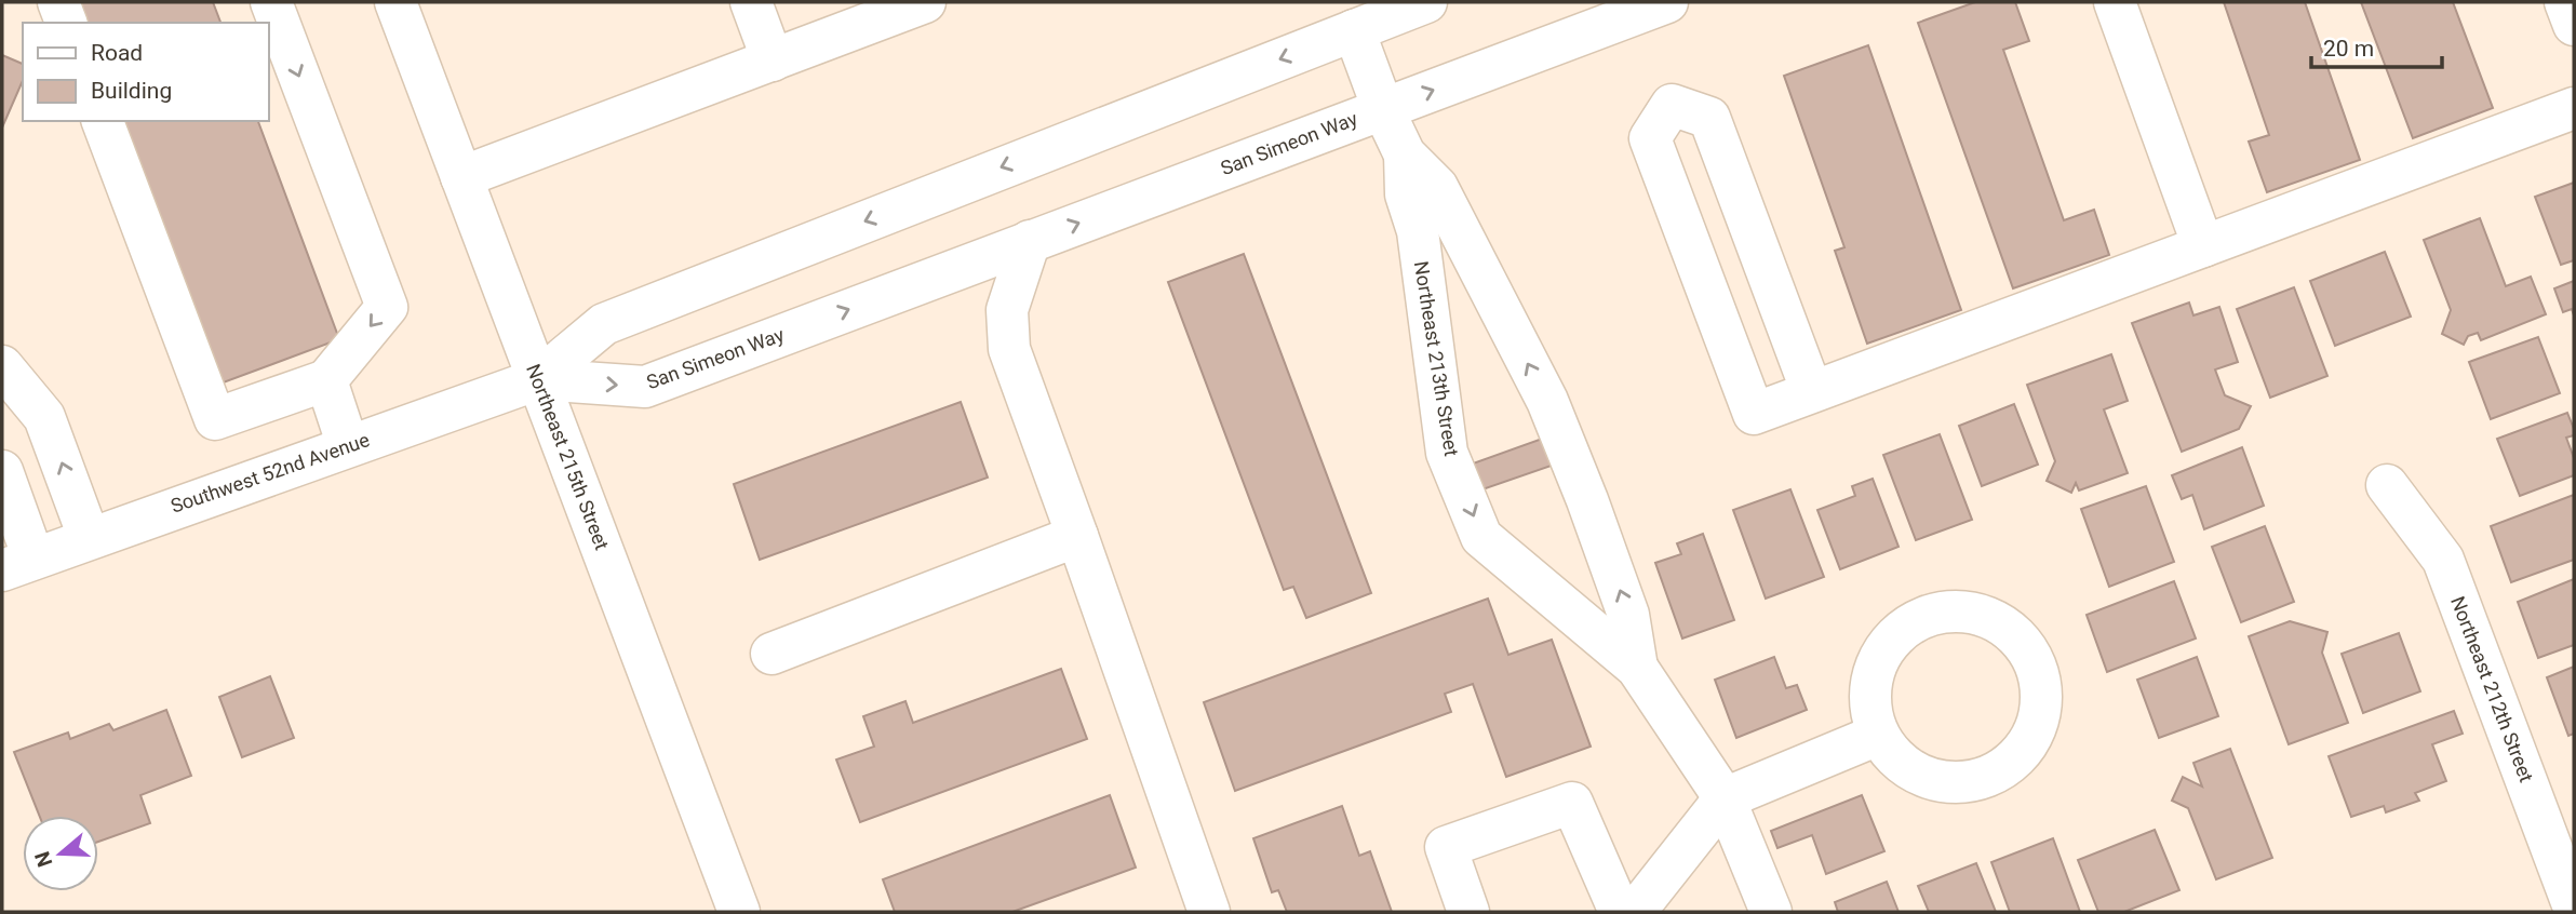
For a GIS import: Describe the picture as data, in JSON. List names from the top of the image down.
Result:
{
  "streets": {
    "street": [
      "San Simeon Way",
      "Northeast 213th Street",
      "Northeast 215th Street",
      "Southwest 52nd Avenue",
      "Northeast 212th Street"
    ]
  },
  "crossings": [
    ["San Simeon Way", "Northeast 213th Street"],
    ["San Simeon Way", "Northeast 215th Street"],
    ["San Simeon Way", "Southwest 52nd Avenue"],
    ["Northeast 215th Street", "Southwest 52nd Avenue"]
  ],
  "legend": ["Road", "Building"],
  "scale_bar": "20 m",
  "north": "left"
}
